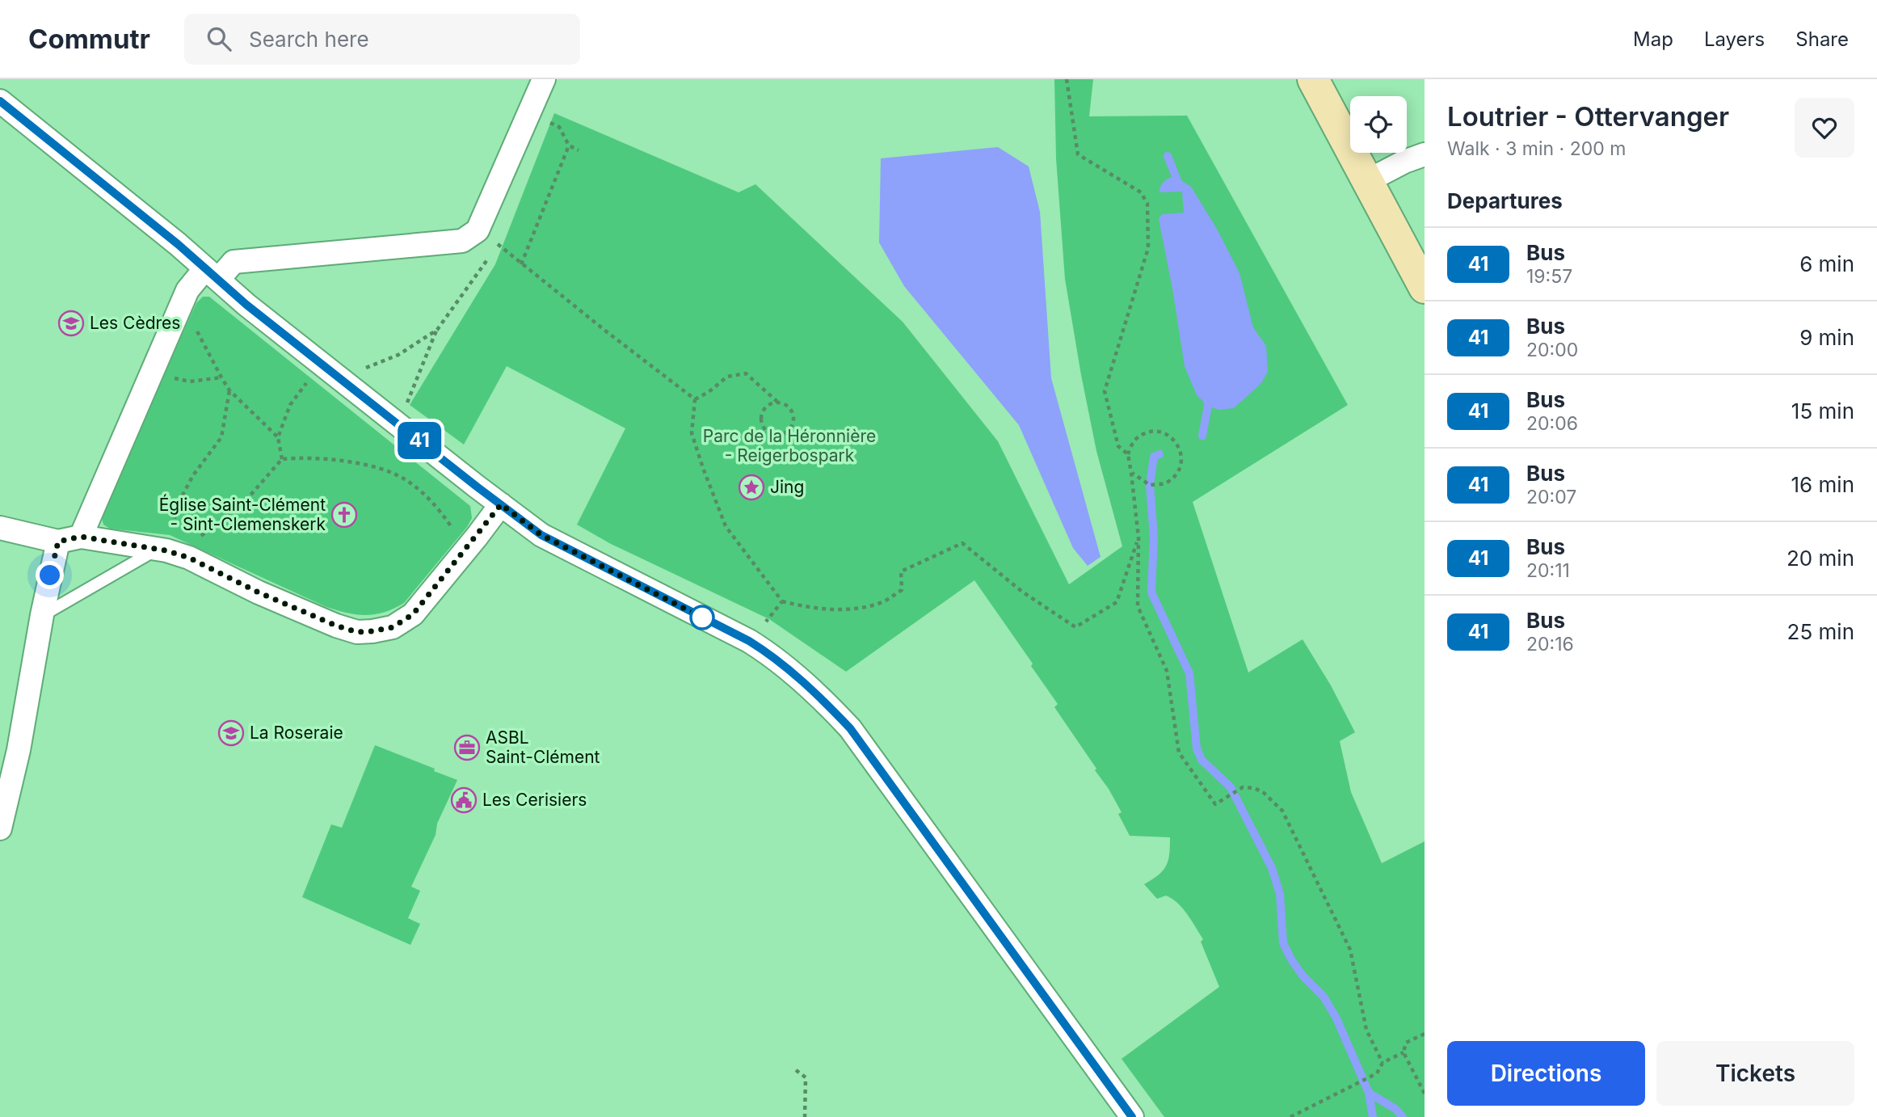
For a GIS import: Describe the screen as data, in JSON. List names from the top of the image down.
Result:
{
  "parks": ["Parc de la Héronnière - Reigerbospark"],
  "places": {
    "school or university": ["Les Cèdres", "La Roseraie"],
    "place": ["Jing"],
    "church": ["Église Saint-Clément - Sint-Clemenskerk"],
    "office": ["ASBL Saint-Clément"],
    "public building": ["Les Cerisiers"]
  },
  "lines": ["bus line 41"],
  "page": {
    "header": "Commutr",
    "search": "Search here",
    "nav": ["Map", "Layers", "Share"],
    "on_map": "41",
    "heading": [
      ["Loutrier - Ottervanger", "Walk · 3 min · 200 m"],
      "Departures"
    ],
    "list": [
      {
        "mark": "41",
        "name": "Bus",
        "note": "19:57",
        "value": "6 min"
      },
      {
        "mark": "41",
        "name": "Bus",
        "note": "20:00",
        "value": "9 min"
      },
      {
        "mark": "41",
        "name": "Bus",
        "note": "20:06",
        "value": "15 min"
      },
      {
        "mark": "41",
        "name": "Bus",
        "note": "20:07",
        "value": "16 min"
      },
      {
        "mark": "41",
        "name": "Bus",
        "note": "20:11",
        "value": "20 min"
      },
      {
        "mark": "41",
        "name": "Bus",
        "note": "20:16",
        "value": "25 min"
      }
    ],
    "buttons": ["Directions", "Tickets"]
  }
}
